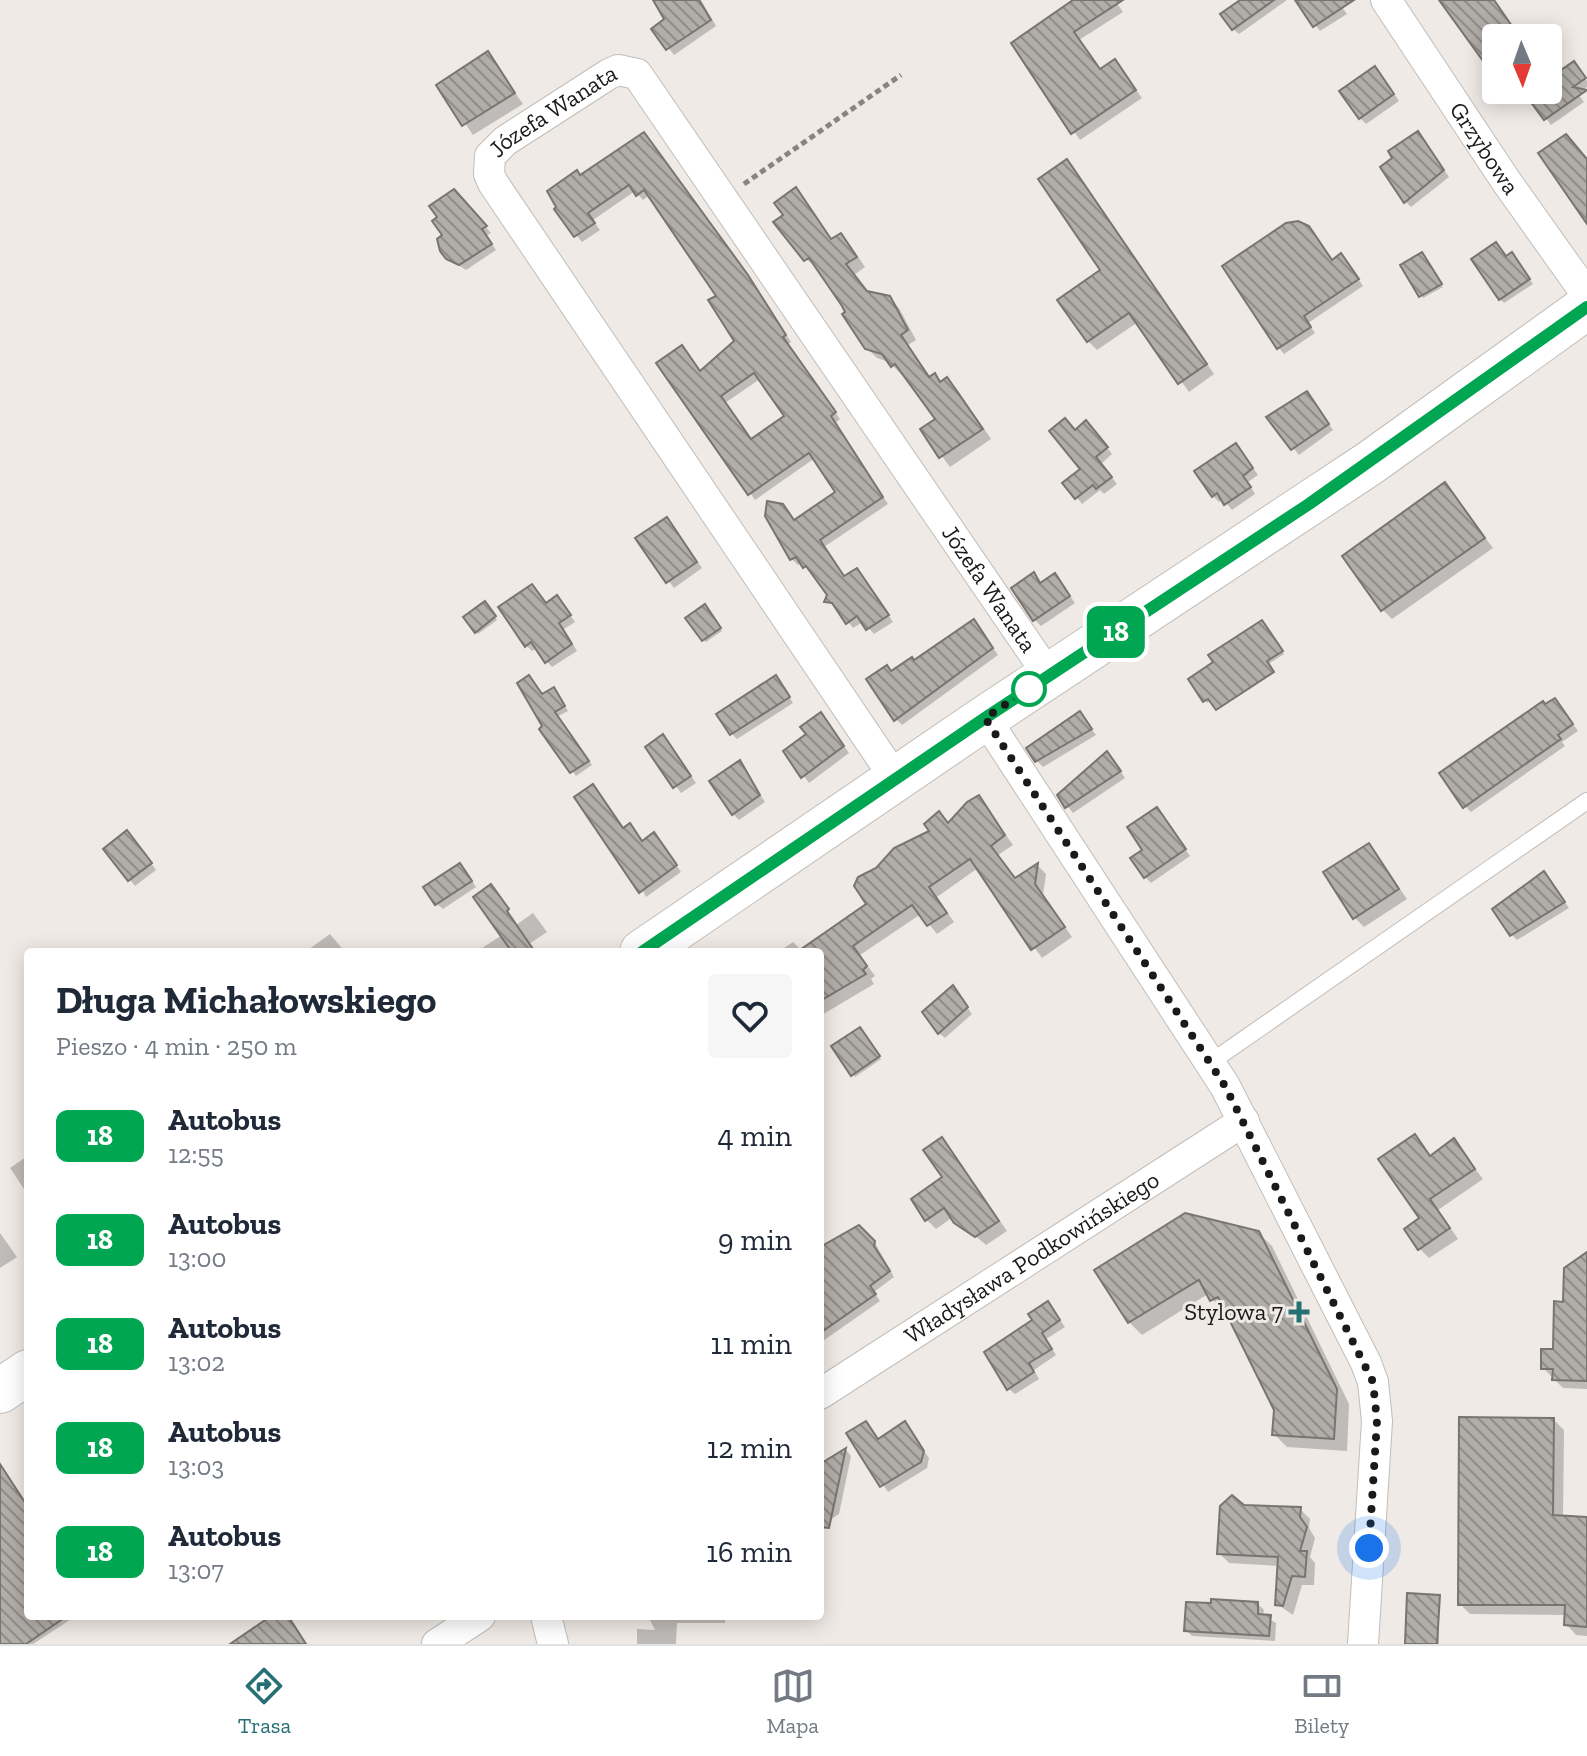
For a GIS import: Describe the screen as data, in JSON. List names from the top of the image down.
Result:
{
  "streets": {
    "street": ["Józefa Wanata", "Grzybowa", "Władysława Podkowińskiego"]
  },
  "places": {
    "health": ["Stylowa 7"]
  },
  "lines": ["bus line 18"],
  "north": "bottom",
  "page": {
    "on_map": "18",
    "heading": ["Długa Michałowskiego", "Pieszo · 4 min · 250 m"],
    "list": [
      {
        "mark": "18",
        "name": "Autobus",
        "note": "12:55",
        "value": "4 min"
      },
      {
        "mark": "18",
        "name": "Autobus",
        "note": "13:00",
        "value": "9 min"
      },
      {
        "mark": "18",
        "name": "Autobus",
        "note": "13:02",
        "value": "11 min"
      },
      {
        "mark": "18",
        "name": "Autobus",
        "note": "13:03",
        "value": "12 min"
      },
      {
        "mark": "18",
        "name": "Autobus",
        "note": "13:07",
        "value": "16 min"
      }
    ],
    "tabs": ["Trasa", "Mapa", "Bilety"]
  }
}
